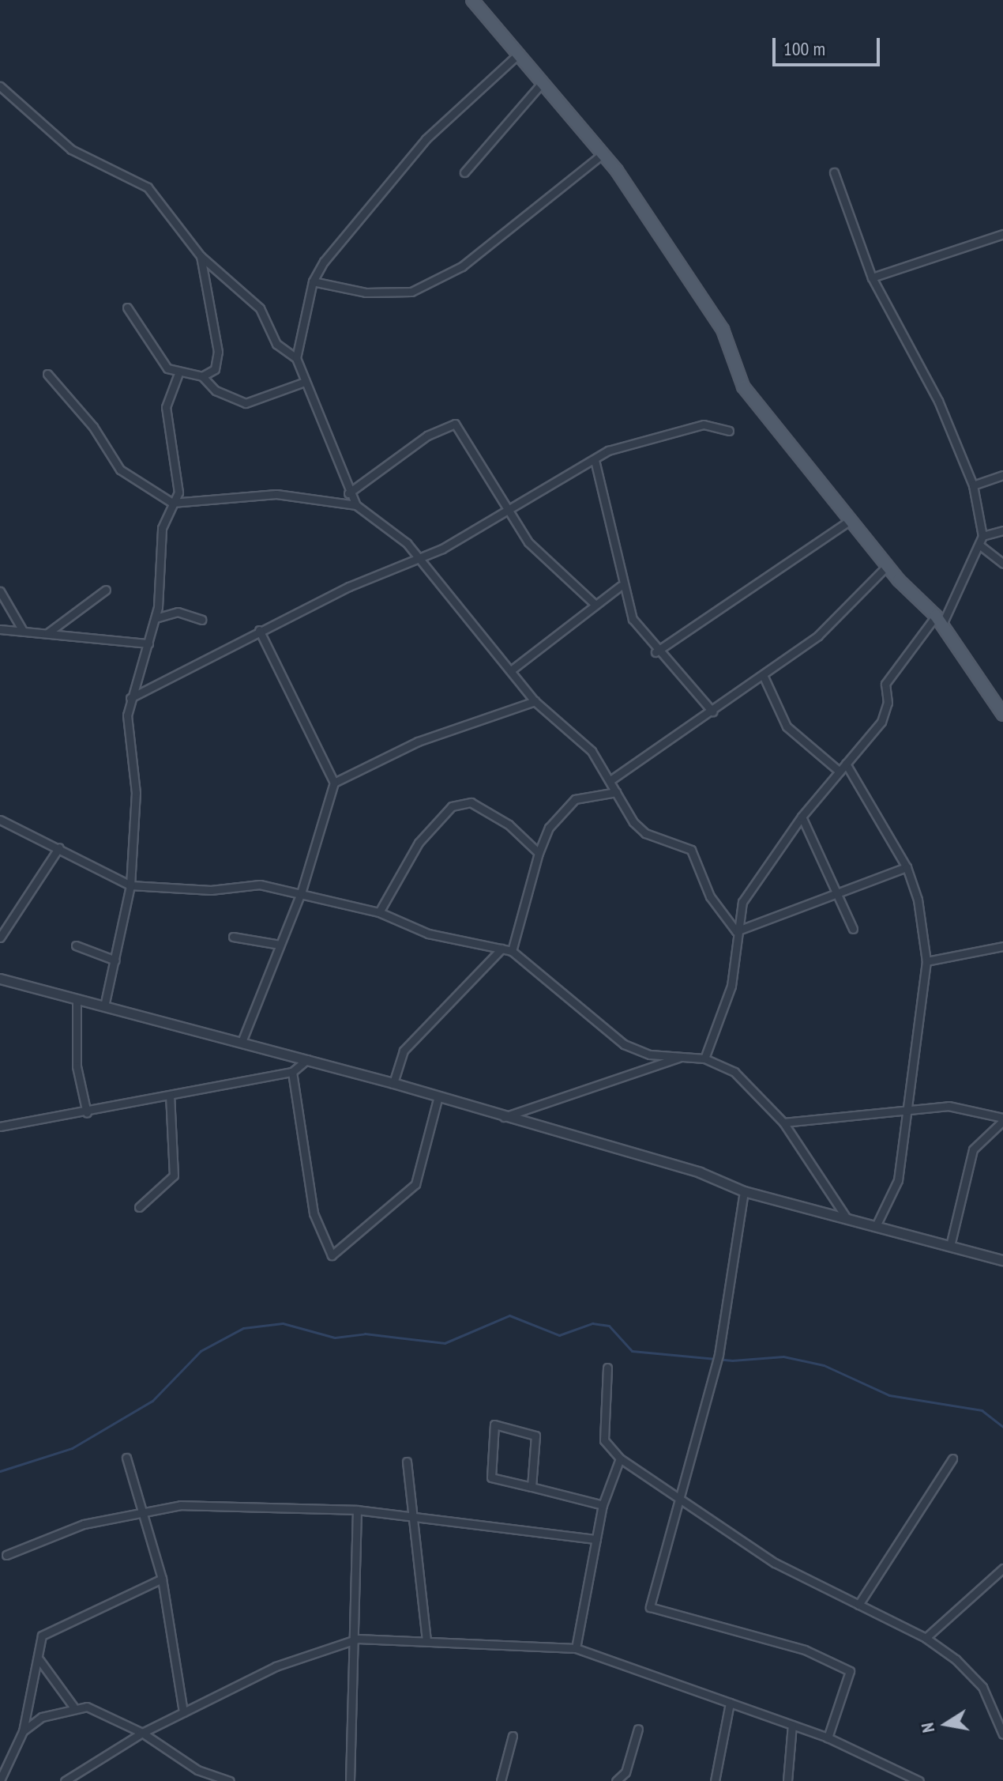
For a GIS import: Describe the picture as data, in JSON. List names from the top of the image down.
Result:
{
  "scale_bar": "100 m",
  "north": "left"
}
